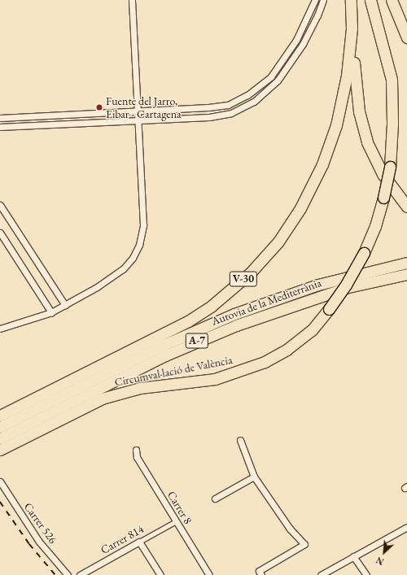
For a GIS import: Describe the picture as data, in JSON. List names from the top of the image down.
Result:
{
  "streets": {
    "highway": [
      "V-30",
      "Autovia de la Mediterrània",
      "A-7",
      "Circumval·lació de València"
    ],
    "street": ["Carrer 8", "Carrer 526", "Carrer 814"]
  },
  "crossings": [
    ["Carrer 8", "Carrer 814"]
  ],
  "places": ["Fuente del Jarro, Eibar - Cartagena"],
  "north": "bottom left"
}
